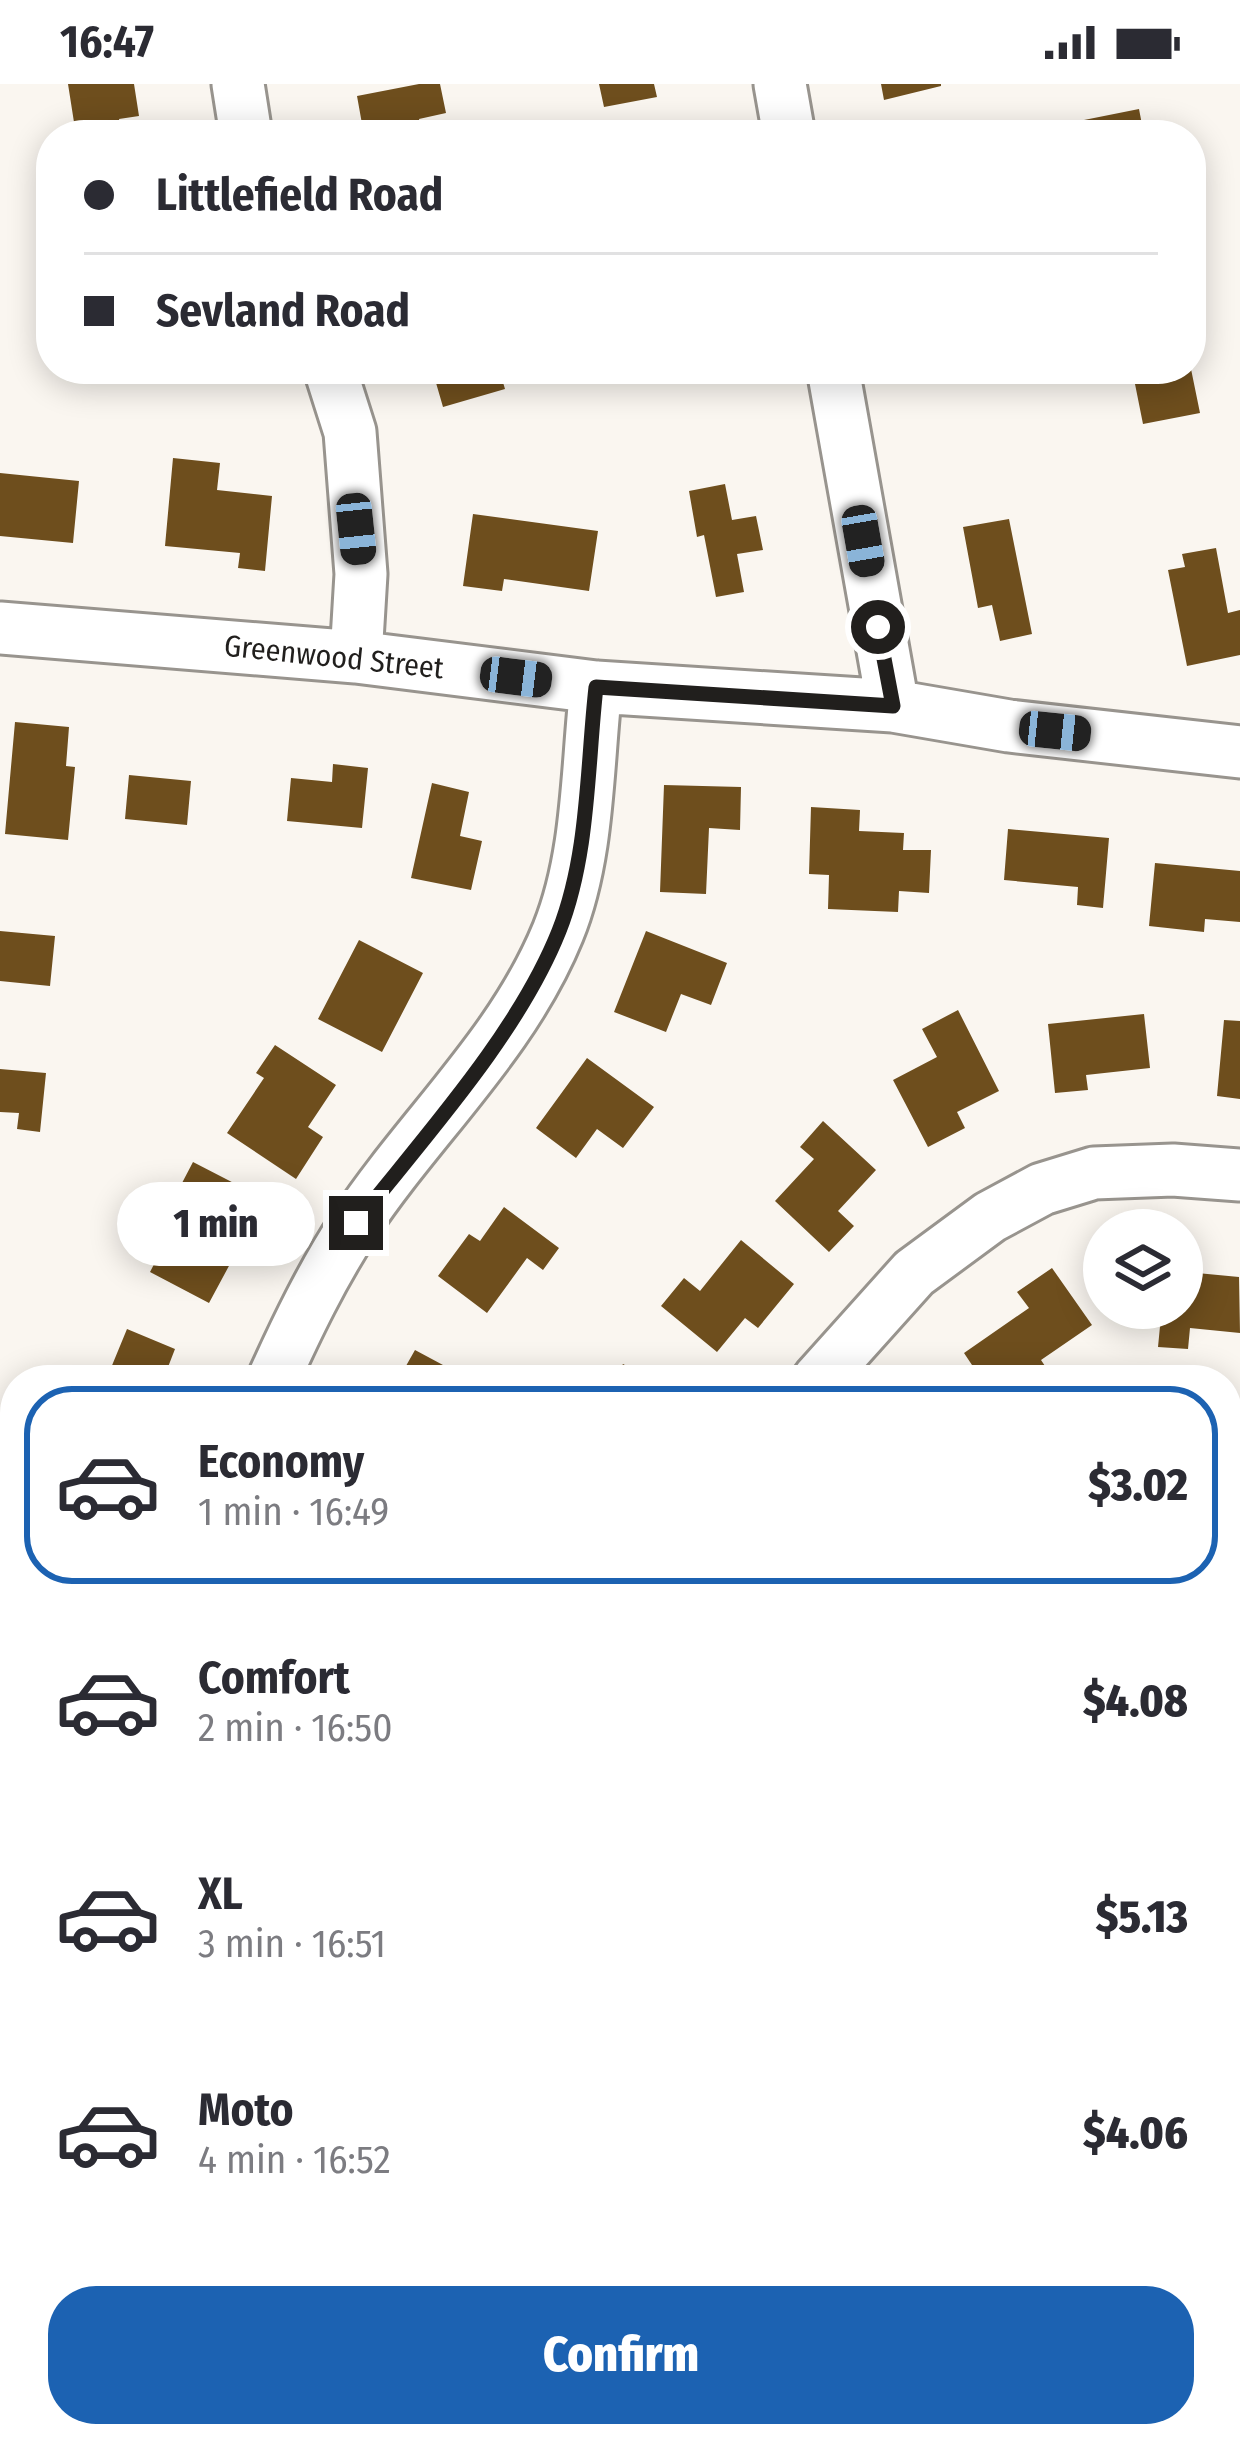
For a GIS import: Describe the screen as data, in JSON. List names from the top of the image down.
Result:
{
  "streets": {
    "street": ["Greenwood Street"]
  },
  "page": {
    "status": "16:47",
    "banner": ["Littlefield Road", "Sevland Road"],
    "bubble": "1 min",
    "list": [
      {
        "name": "Economy",
        "note": "1 min · 16:49",
        "value": "$3.02"
      },
      {
        "name": "Comfort",
        "note": "2 min · 16:50",
        "value": "$4.08"
      },
      {
        "name": "XL",
        "note": "3 min · 16:51",
        "value": "$5.13"
      },
      {
        "name": "Moto",
        "note": "4 min · 16:52",
        "value": "$4.06"
      }
    ],
    "buttons": "Confirm"
  }
}
